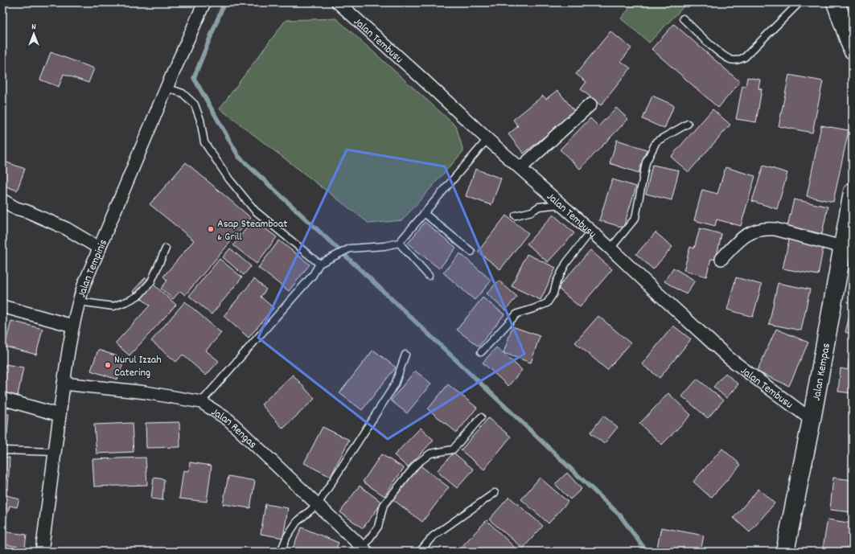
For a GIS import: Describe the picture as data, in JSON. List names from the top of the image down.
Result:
{
  "streets": {
    "street": [
      "Jalan Tembusu",
      "Jalan Tempinis",
      "Jalan Kempas",
      "Jalan Rengas"
    ]
  },
  "crossings": [
    ["Jalan Tembusu", "Jalan Kempas"],
    ["Jalan Tempinis", "Jalan Rengas"]
  ],
  "places": ["Asap Steamboat & Grill", "Nurul Izzah Catering"],
  "north": "top"
}
